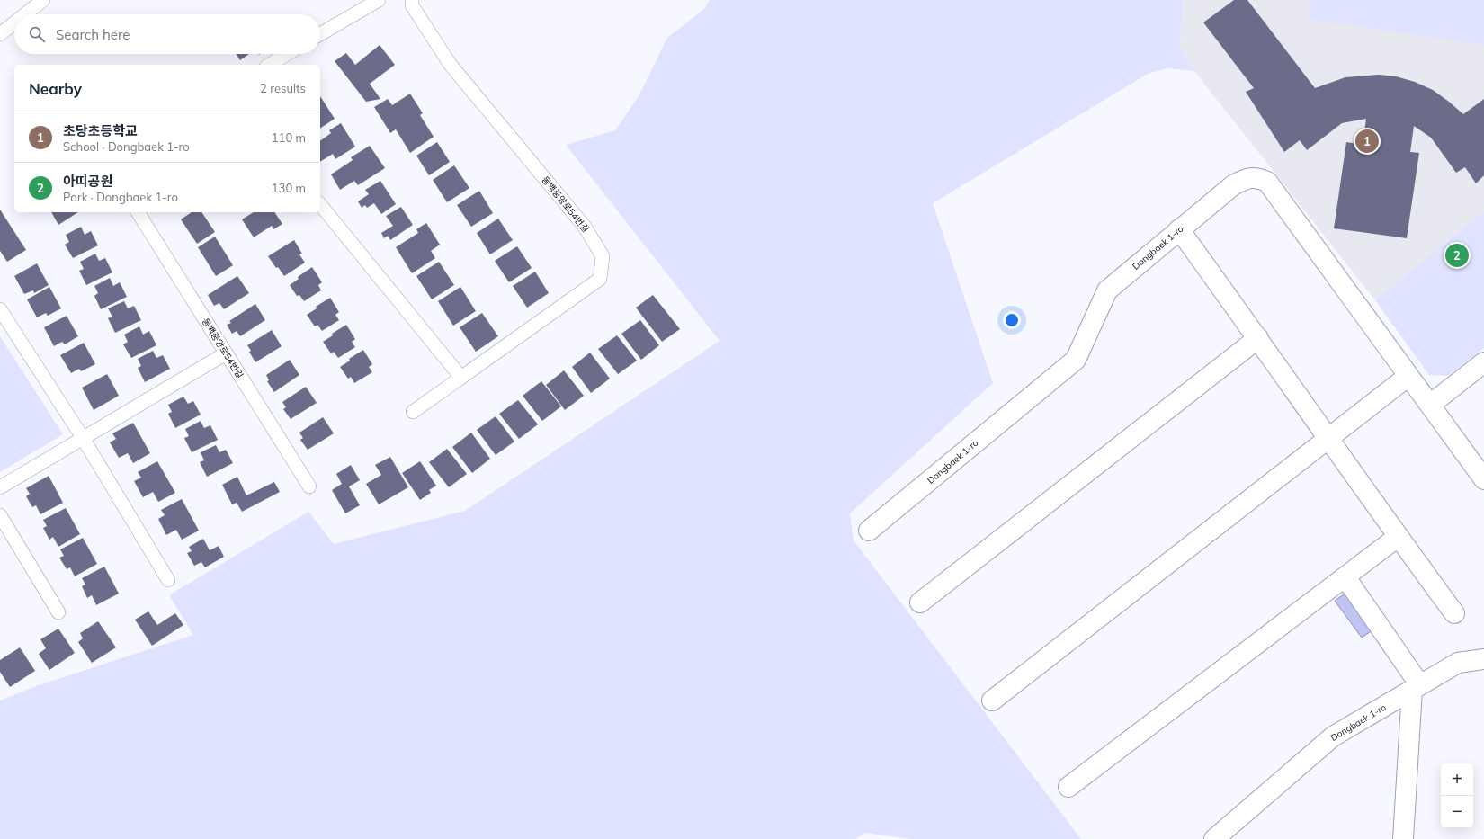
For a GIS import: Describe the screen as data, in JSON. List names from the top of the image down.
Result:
{
  "streets": {
    "street": ["Dongbaek 1-ro"],
    "lane": ["동백중앙로54번길"]
  },
  "page": {
    "search": "Search here",
    "heading": ["Nearby", "2 results"],
    "list": [
      {
        "mark": "1",
        "name": "초당초등학교",
        "note": "School · Dongbaek 1-ro",
        "value": "110 m"
      },
      {
        "mark": "2",
        "name": "아띠공원",
        "note": "Park · Dongbaek 1-ro",
        "value": "130 m"
      }
    ],
    "pins": ["1", "2"],
    "map_buttons": ["+", "−"]
  }
}
